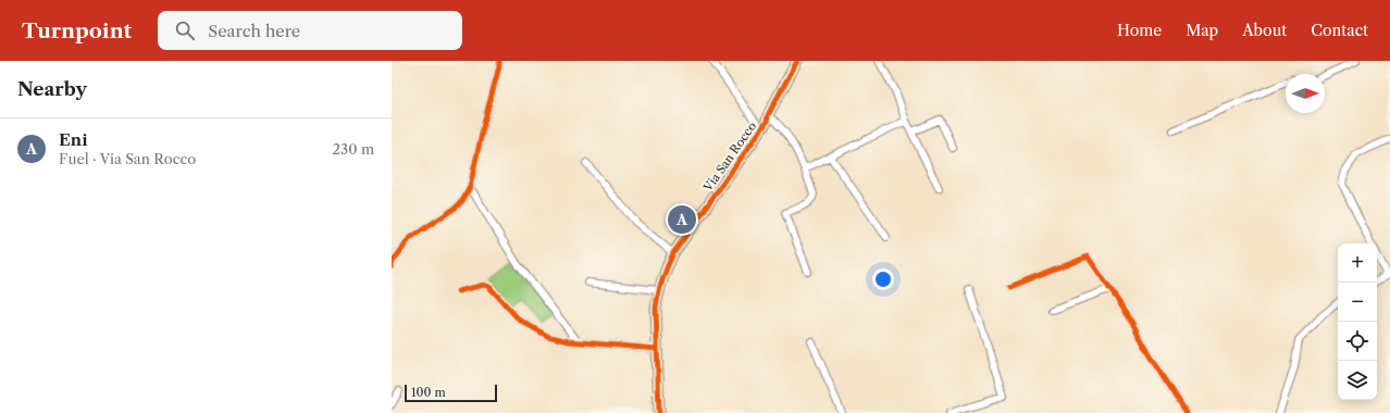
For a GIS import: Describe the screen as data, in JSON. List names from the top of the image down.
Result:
{
  "streets": {
    "street": ["Via San Rocco"]
  },
  "scale_bar": "100 m",
  "north": "right",
  "page": {
    "header": "Turnpoint",
    "search": "Search here",
    "nav": [
      "Home",
      "Map",
      "About",
      "Contact"
    ],
    "heading": "Nearby",
    "list": [
      {
        "mark": "A",
        "name": "Eni",
        "note": "Fuel · Via San Rocco",
        "value": "230 m"
      }
    ],
    "pins": "A",
    "map_buttons": ["+", "−"],
    "scale": "100 m"
  }
}
